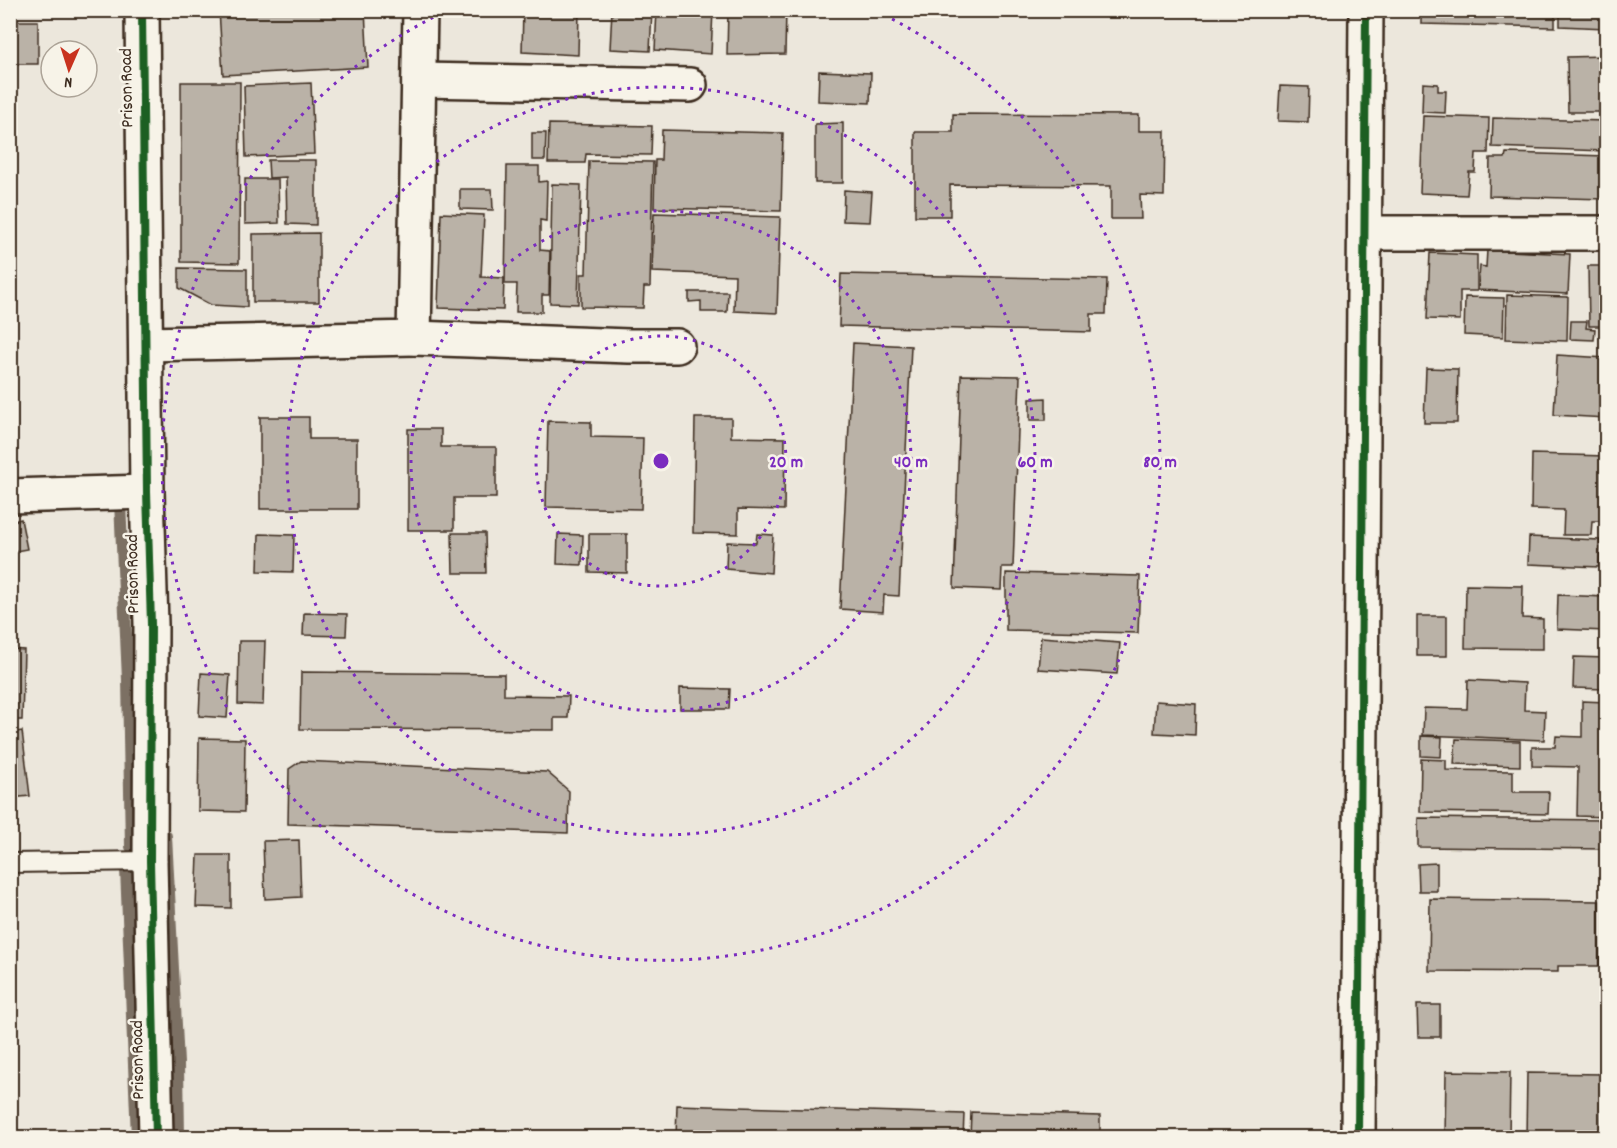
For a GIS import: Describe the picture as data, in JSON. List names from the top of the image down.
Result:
{
  "streets": {
    "street": ["Prison Road"]
  },
  "north": "bottom",
  "rings": [
    "20 m",
    "40 m",
    "60 m",
    "80 m"
  ]
}
